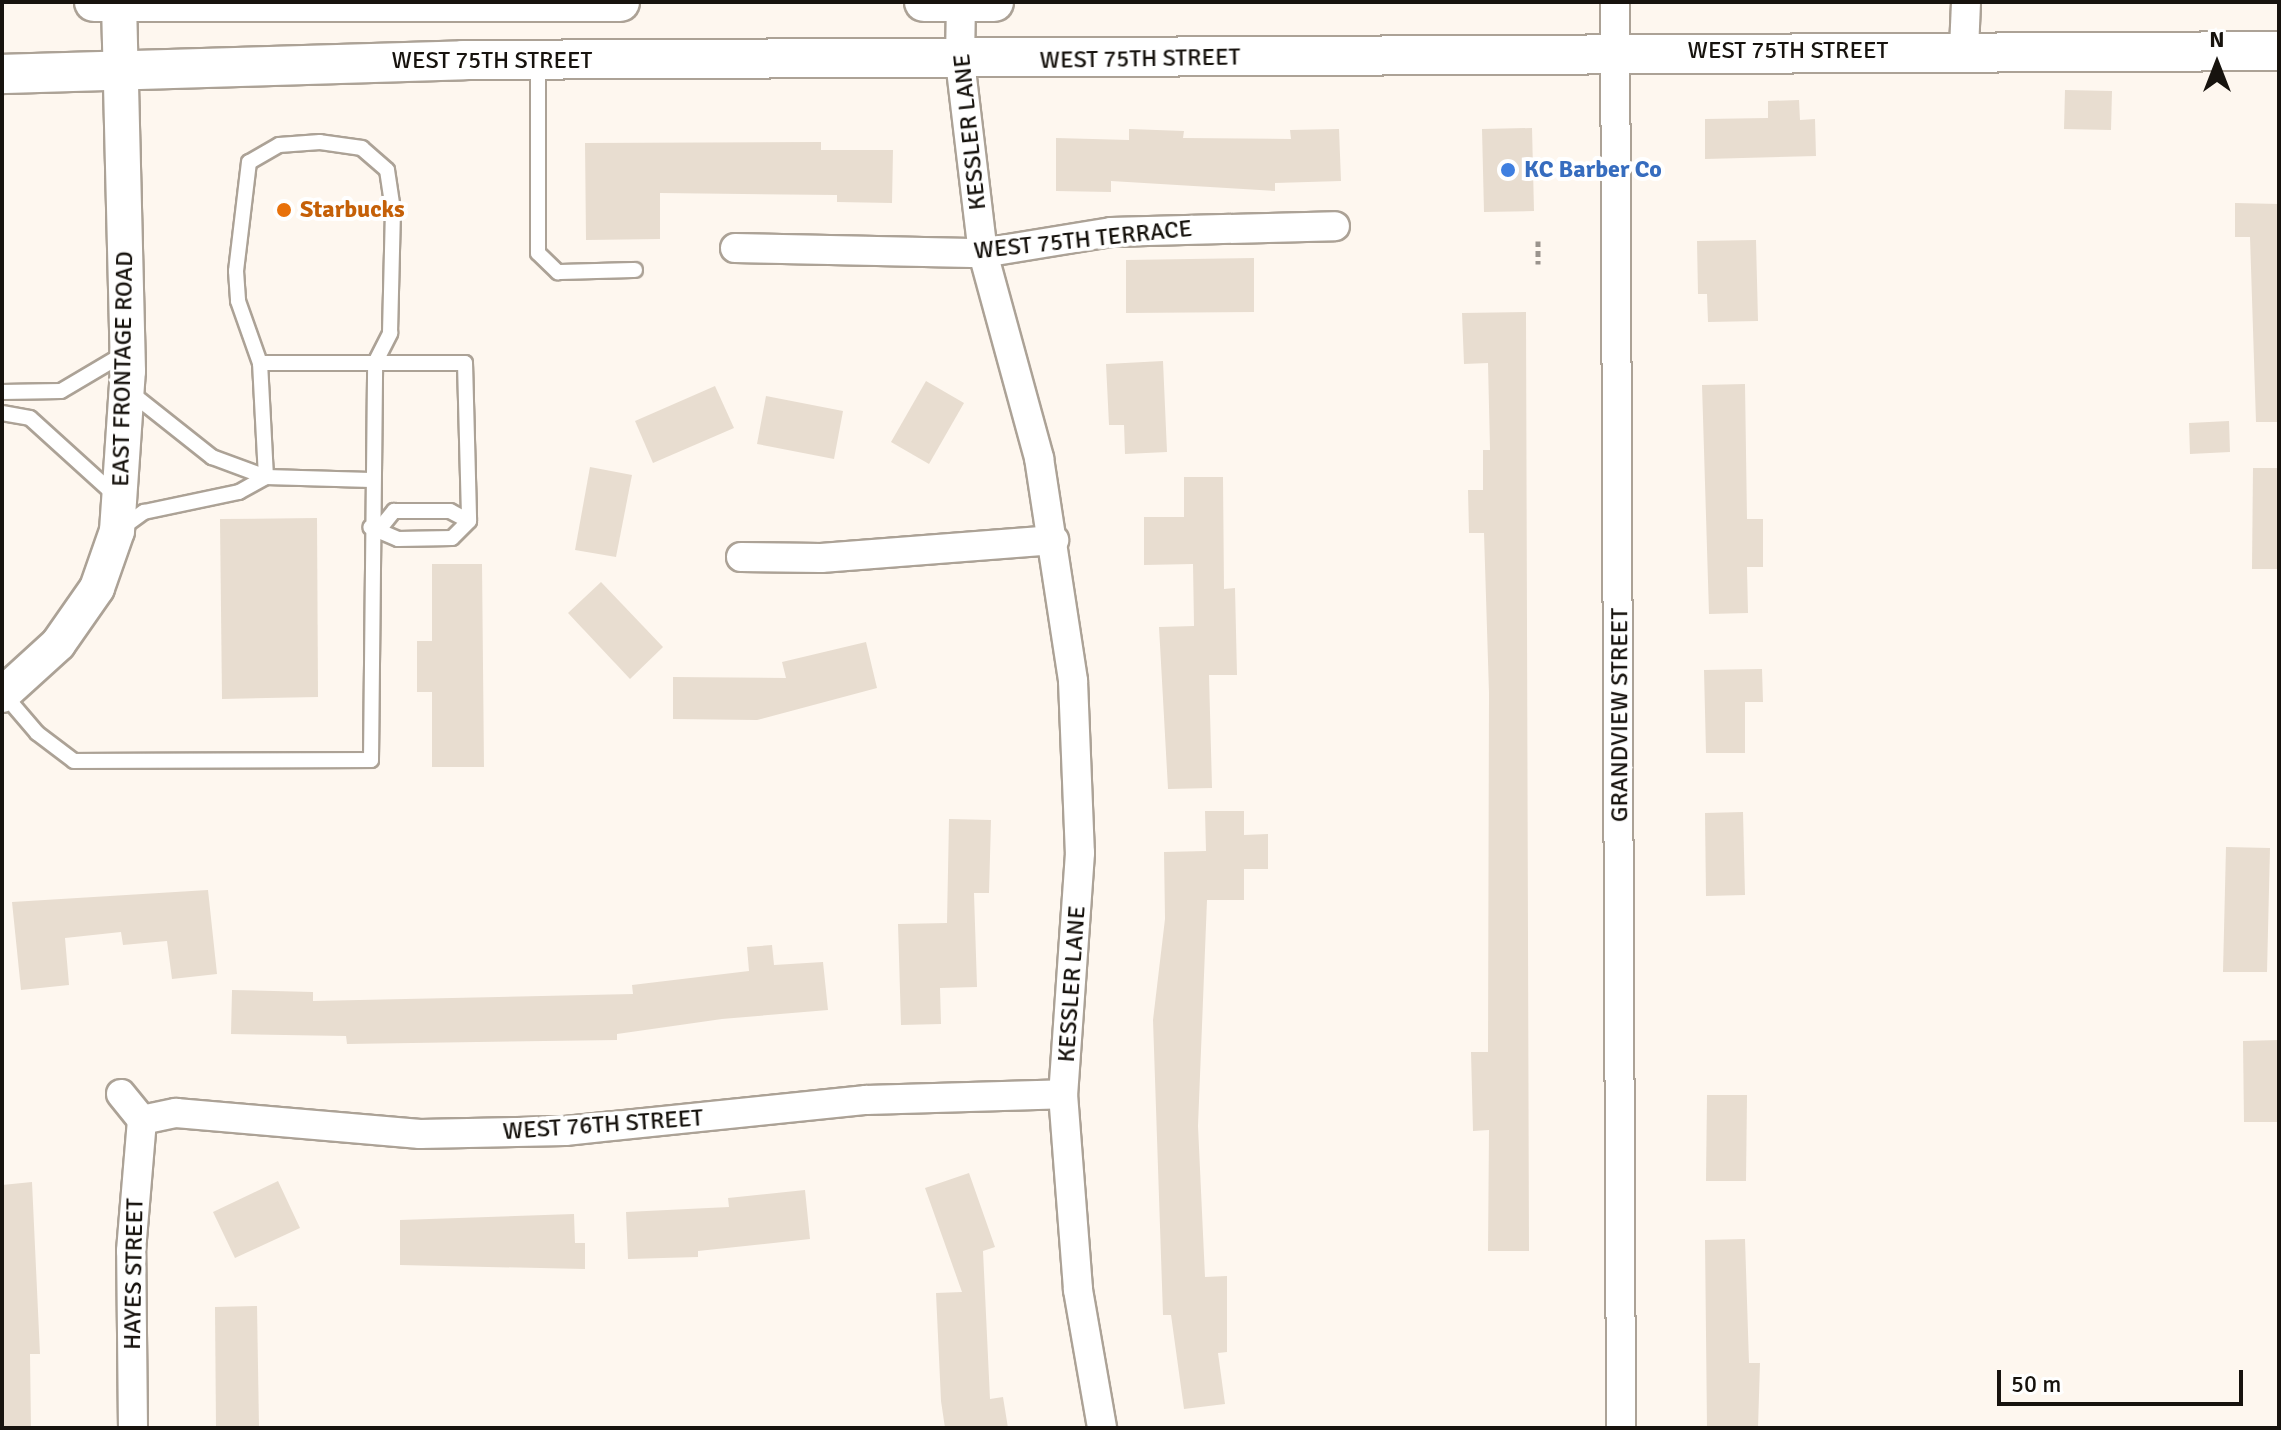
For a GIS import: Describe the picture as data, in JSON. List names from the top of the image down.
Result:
{
  "streets": {
    "main road": ["WEST 75TH STREET"],
    "street": [
      "KESSLER LANE",
      "WEST 75TH TERRACE",
      "EAST FRONTAGE ROAD",
      "GRANDVIEW STREET",
      "WEST 76TH STREET",
      "HAYES STREET"
    ]
  },
  "crossings": [
    ["WEST 75TH STREET", "KESSLER LANE"],
    ["WEST 75TH STREET", "EAST FRONTAGE ROAD"],
    ["WEST 75TH STREET", "GRANDVIEW STREET"],
    ["KESSLER LANE", "WEST 75TH TERRACE"],
    ["KESSLER LANE", "WEST 76TH STREET"],
    ["WEST 76TH STREET", "HAYES STREET"]
  ],
  "places": ["KC Barber Co", "Starbucks"],
  "scale_bar": "50 m",
  "north": "top"
}
